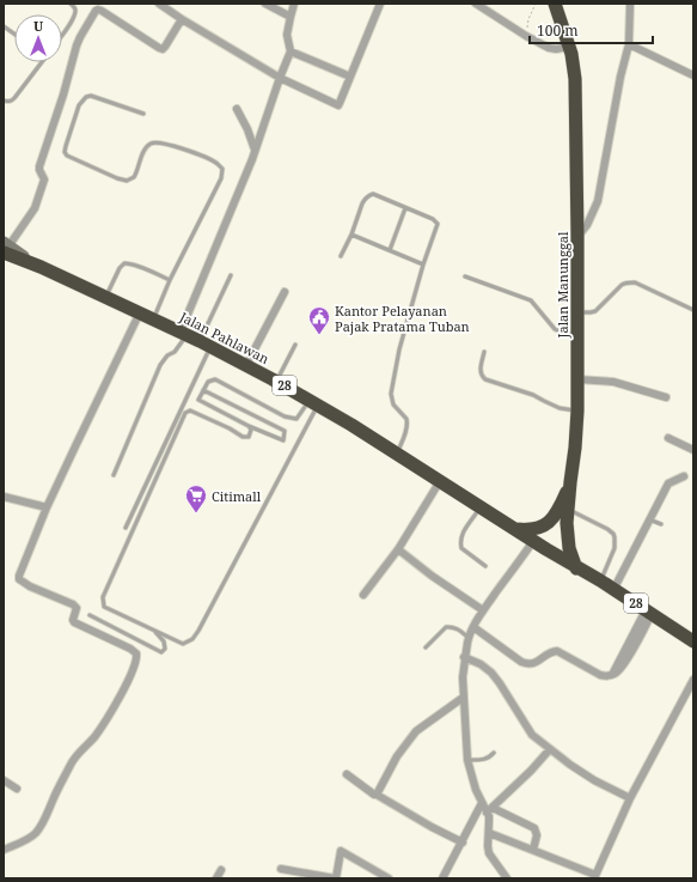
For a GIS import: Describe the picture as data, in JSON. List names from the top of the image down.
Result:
{
  "streets": {
    "highway": ["Jalan Manunggal", "Jalan Pahlawan", "28"]
  },
  "crossings": [
    ["Jalan Manunggal", "Jalan Pahlawan"],
    ["Jalan Manunggal", "28"],
    ["Jalan Pahlawan", "28"]
  ],
  "places": {
    "public building": ["Kantor Pelayanan Pajak Pratama Tuban"],
    "supermarket": ["Citimall"]
  },
  "scale_bar": "100 m",
  "north": "top"
}
